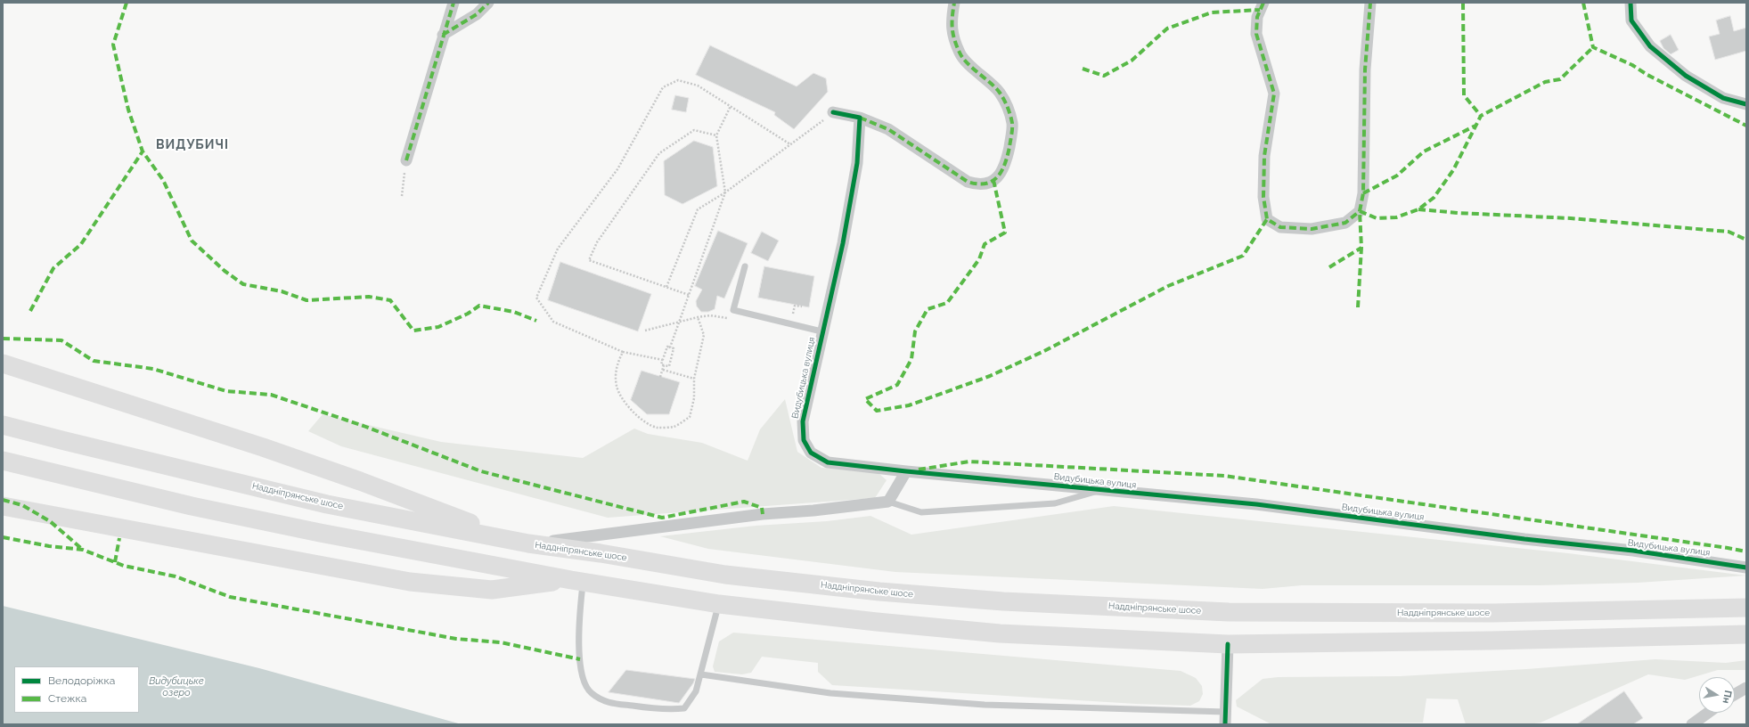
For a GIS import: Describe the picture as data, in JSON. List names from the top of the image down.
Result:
{
  "streets": {
    "main road": ["Наддніпрянське шосе"],
    "street": ["Видубицька вулиця"]
  },
  "districts": ["ВИДУБИЧІ"],
  "water": ["Видубицьке озеро"],
  "legend": ["Велодоріжка", "Стежка"],
  "north": "right"
}
